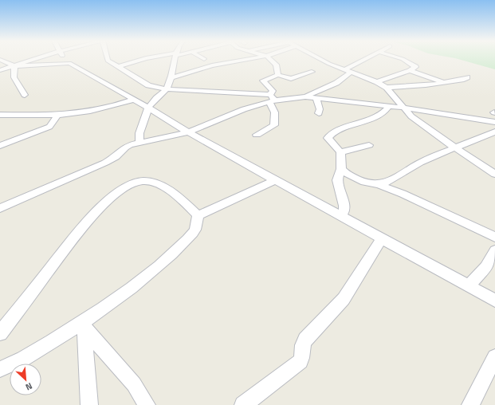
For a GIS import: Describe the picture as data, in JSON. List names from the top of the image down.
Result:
{
  "north": "bottom right"
}
